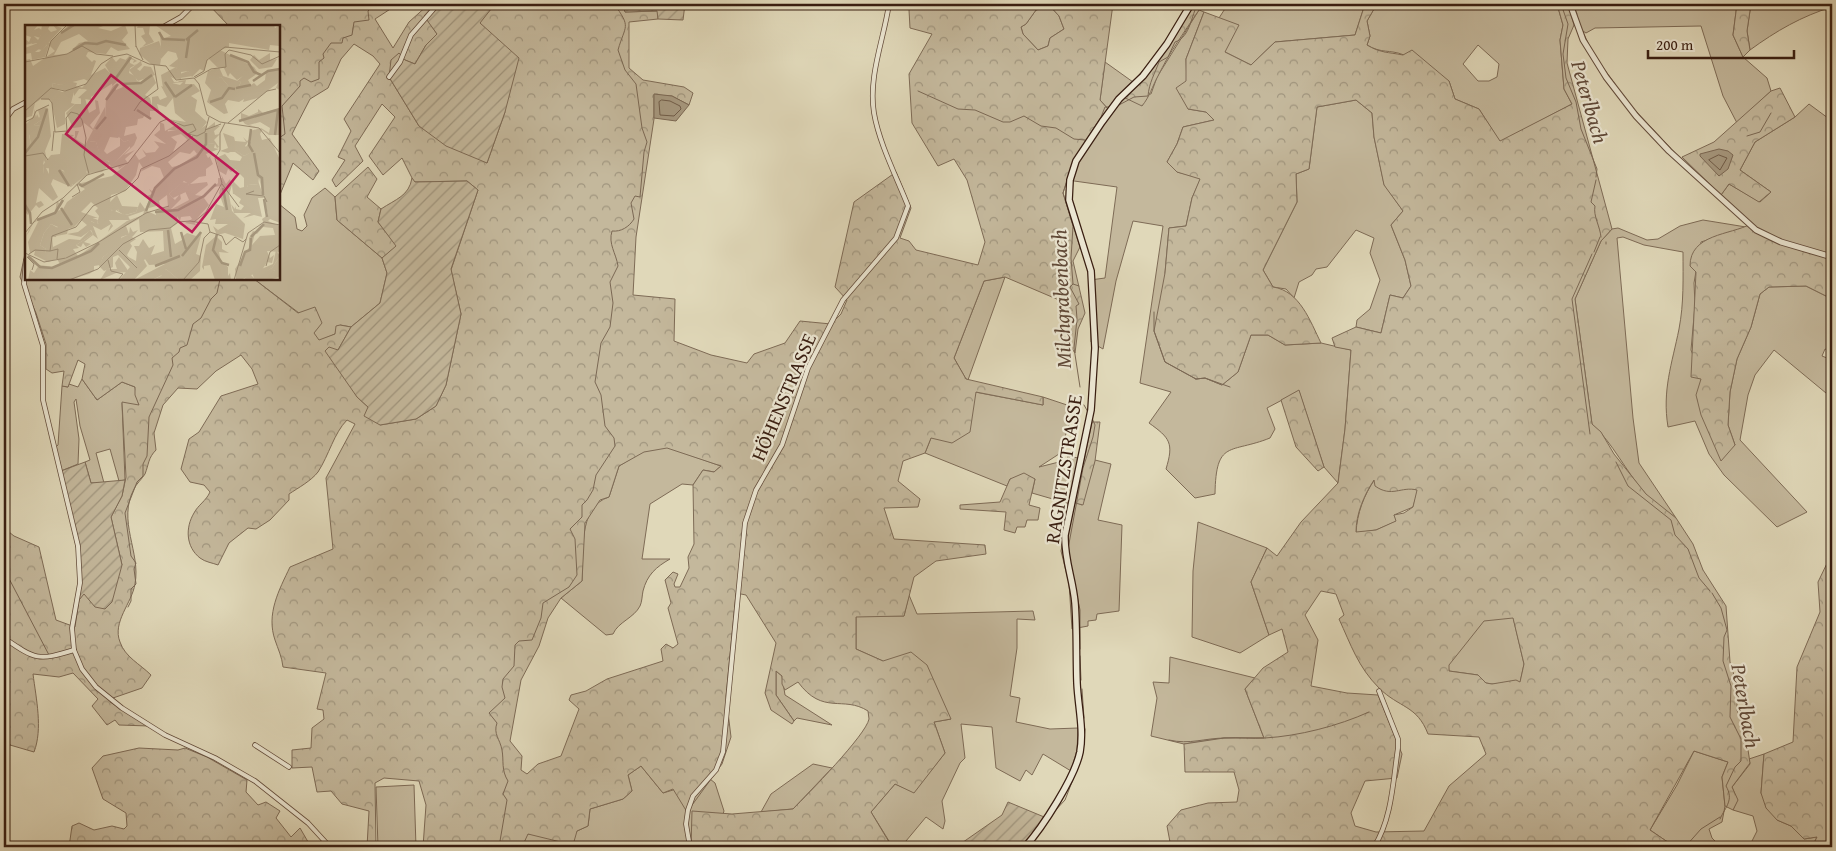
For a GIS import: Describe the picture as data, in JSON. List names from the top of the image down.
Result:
{
  "streets": {
    "main road": ["RAGNITZSTRASSE"],
    "street": ["HÖHENSTRASSE"]
  },
  "water": ["Peterlbach", "Milchgrabenbach"],
  "scale_bar": "200 m"
}
